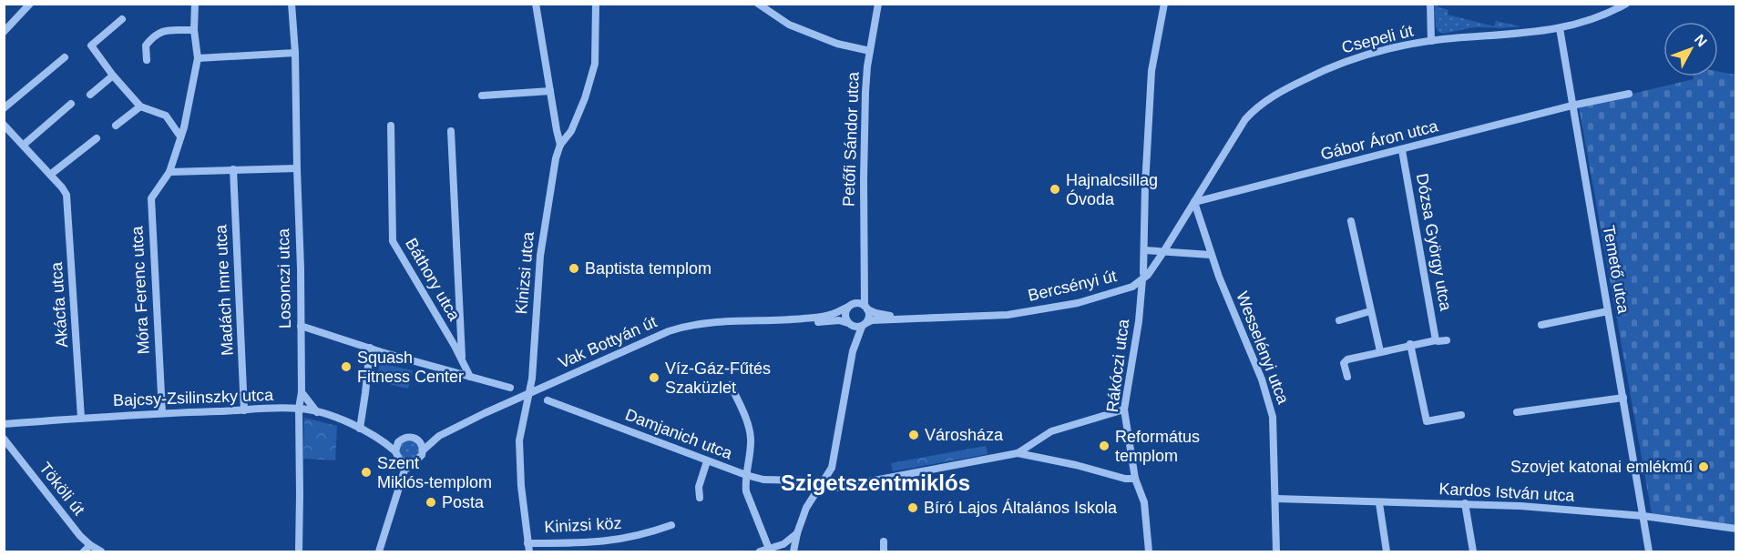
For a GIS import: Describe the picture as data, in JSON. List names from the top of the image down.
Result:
{
  "streets": {
    "street": [
      "Csepeli út",
      "Petőfi Sándor utca",
      "Gábor Áron utca",
      "Dózsa György utca",
      "Temető utca",
      "Kinizsi utca",
      "Losonczi utca",
      "Báthory utca",
      "Bercsényi út",
      "Móra Ferenc utca",
      "Madách Imre utca",
      "Akácfa utca",
      "Vak Bottyán út",
      "Wesselényi utca",
      "Rákóczi utca",
      "Bajcsy-Zsilinszky utca",
      "Damjanich utca",
      "Tököli út",
      "Kardos István utca",
      "Kinizsi köz"
    ]
  },
  "crossings": [
    ["Csepeli út", "Gábor Áron utca"],
    ["Csepeli út", "Temető utca"],
    ["Csepeli út", "Bercsényi út"],
    ["Csepeli út", "Wesselényi utca"],
    ["Petőfi Sándor utca", "Bercsényi út"],
    ["Petőfi Sándor utca", "Vak Bottyán út"],
    ["Gábor Áron utca", "Dózsa György utca"],
    ["Gábor Áron utca", "Temető utca"],
    ["Gábor Áron utca", "Bercsényi út"],
    ["Gábor Áron utca", "Wesselényi utca"],
    ["Temető utca", "Kardos István utca"],
    ["Kinizsi utca", "Vak Bottyán út"],
    ["Kinizsi utca", "Kinizsi köz"],
    ["Losonczi utca", "Bajcsy-Zsilinszky utca"],
    ["Bercsényi út", "Vak Bottyán út"],
    ["Bercsényi út", "Wesselényi utca"],
    ["Bercsényi út", "Rákóczi utca"],
    ["Móra Ferenc utca", "Bajcsy-Zsilinszky utca"],
    ["Madách Imre utca", "Bajcsy-Zsilinszky utca"],
    ["Akácfa utca", "Bajcsy-Zsilinszky utca"],
    ["Vak Bottyán út", "Bajcsy-Zsilinszky utca"],
    ["Wesselényi utca", "Kardos István utca"]
  ],
  "districts": ["Szigetszentmiklós"],
  "places": [
    "Hajnalcsillag Óvoda",
    "Baptista templom",
    "Squash Fitness Center",
    "Víz-Gáz-Fűtés Szaküzlet",
    "Városháza",
    "Református templom",
    "Szovjet katonai emlékmű",
    "Szent Miklós-templom",
    "Posta",
    "Bíró Lajos Általános Iskola"
  ],
  "north": "top right"
}
